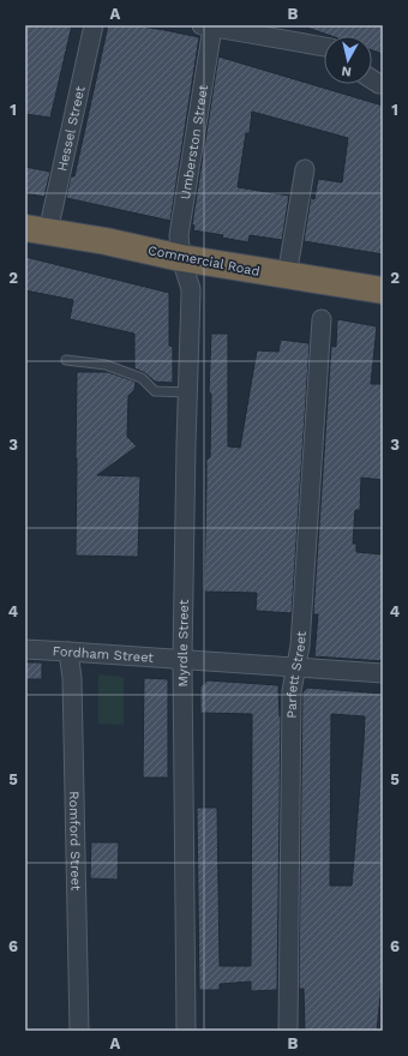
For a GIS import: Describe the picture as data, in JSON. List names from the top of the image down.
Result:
{
  "streets": {
    "highway": ["Commercial Road"],
    "street": [
      "Hessel Street",
      "Umberston Street",
      "Myrdle Street",
      "Fordham Street",
      "Parfett Street",
      "Romford Street"
    ]
  },
  "crossings": [
    ["Hessel Street", "Commercial Road"],
    ["Umberston Street", "Commercial Road"],
    ["Umberston Street", "Myrdle Street"],
    ["Commercial Road", "Myrdle Street"],
    ["Myrdle Street", "Fordham Street"],
    ["Fordham Street", "Parfett Street"],
    ["Fordham Street", "Romford Street"]
  ],
  "north": "bottom",
  "grid": {
    "columns": ["A", "B"],
    "rows": [
      "1",
      "2",
      "3",
      "4",
      "5",
      "6"
    ]
  }
}
